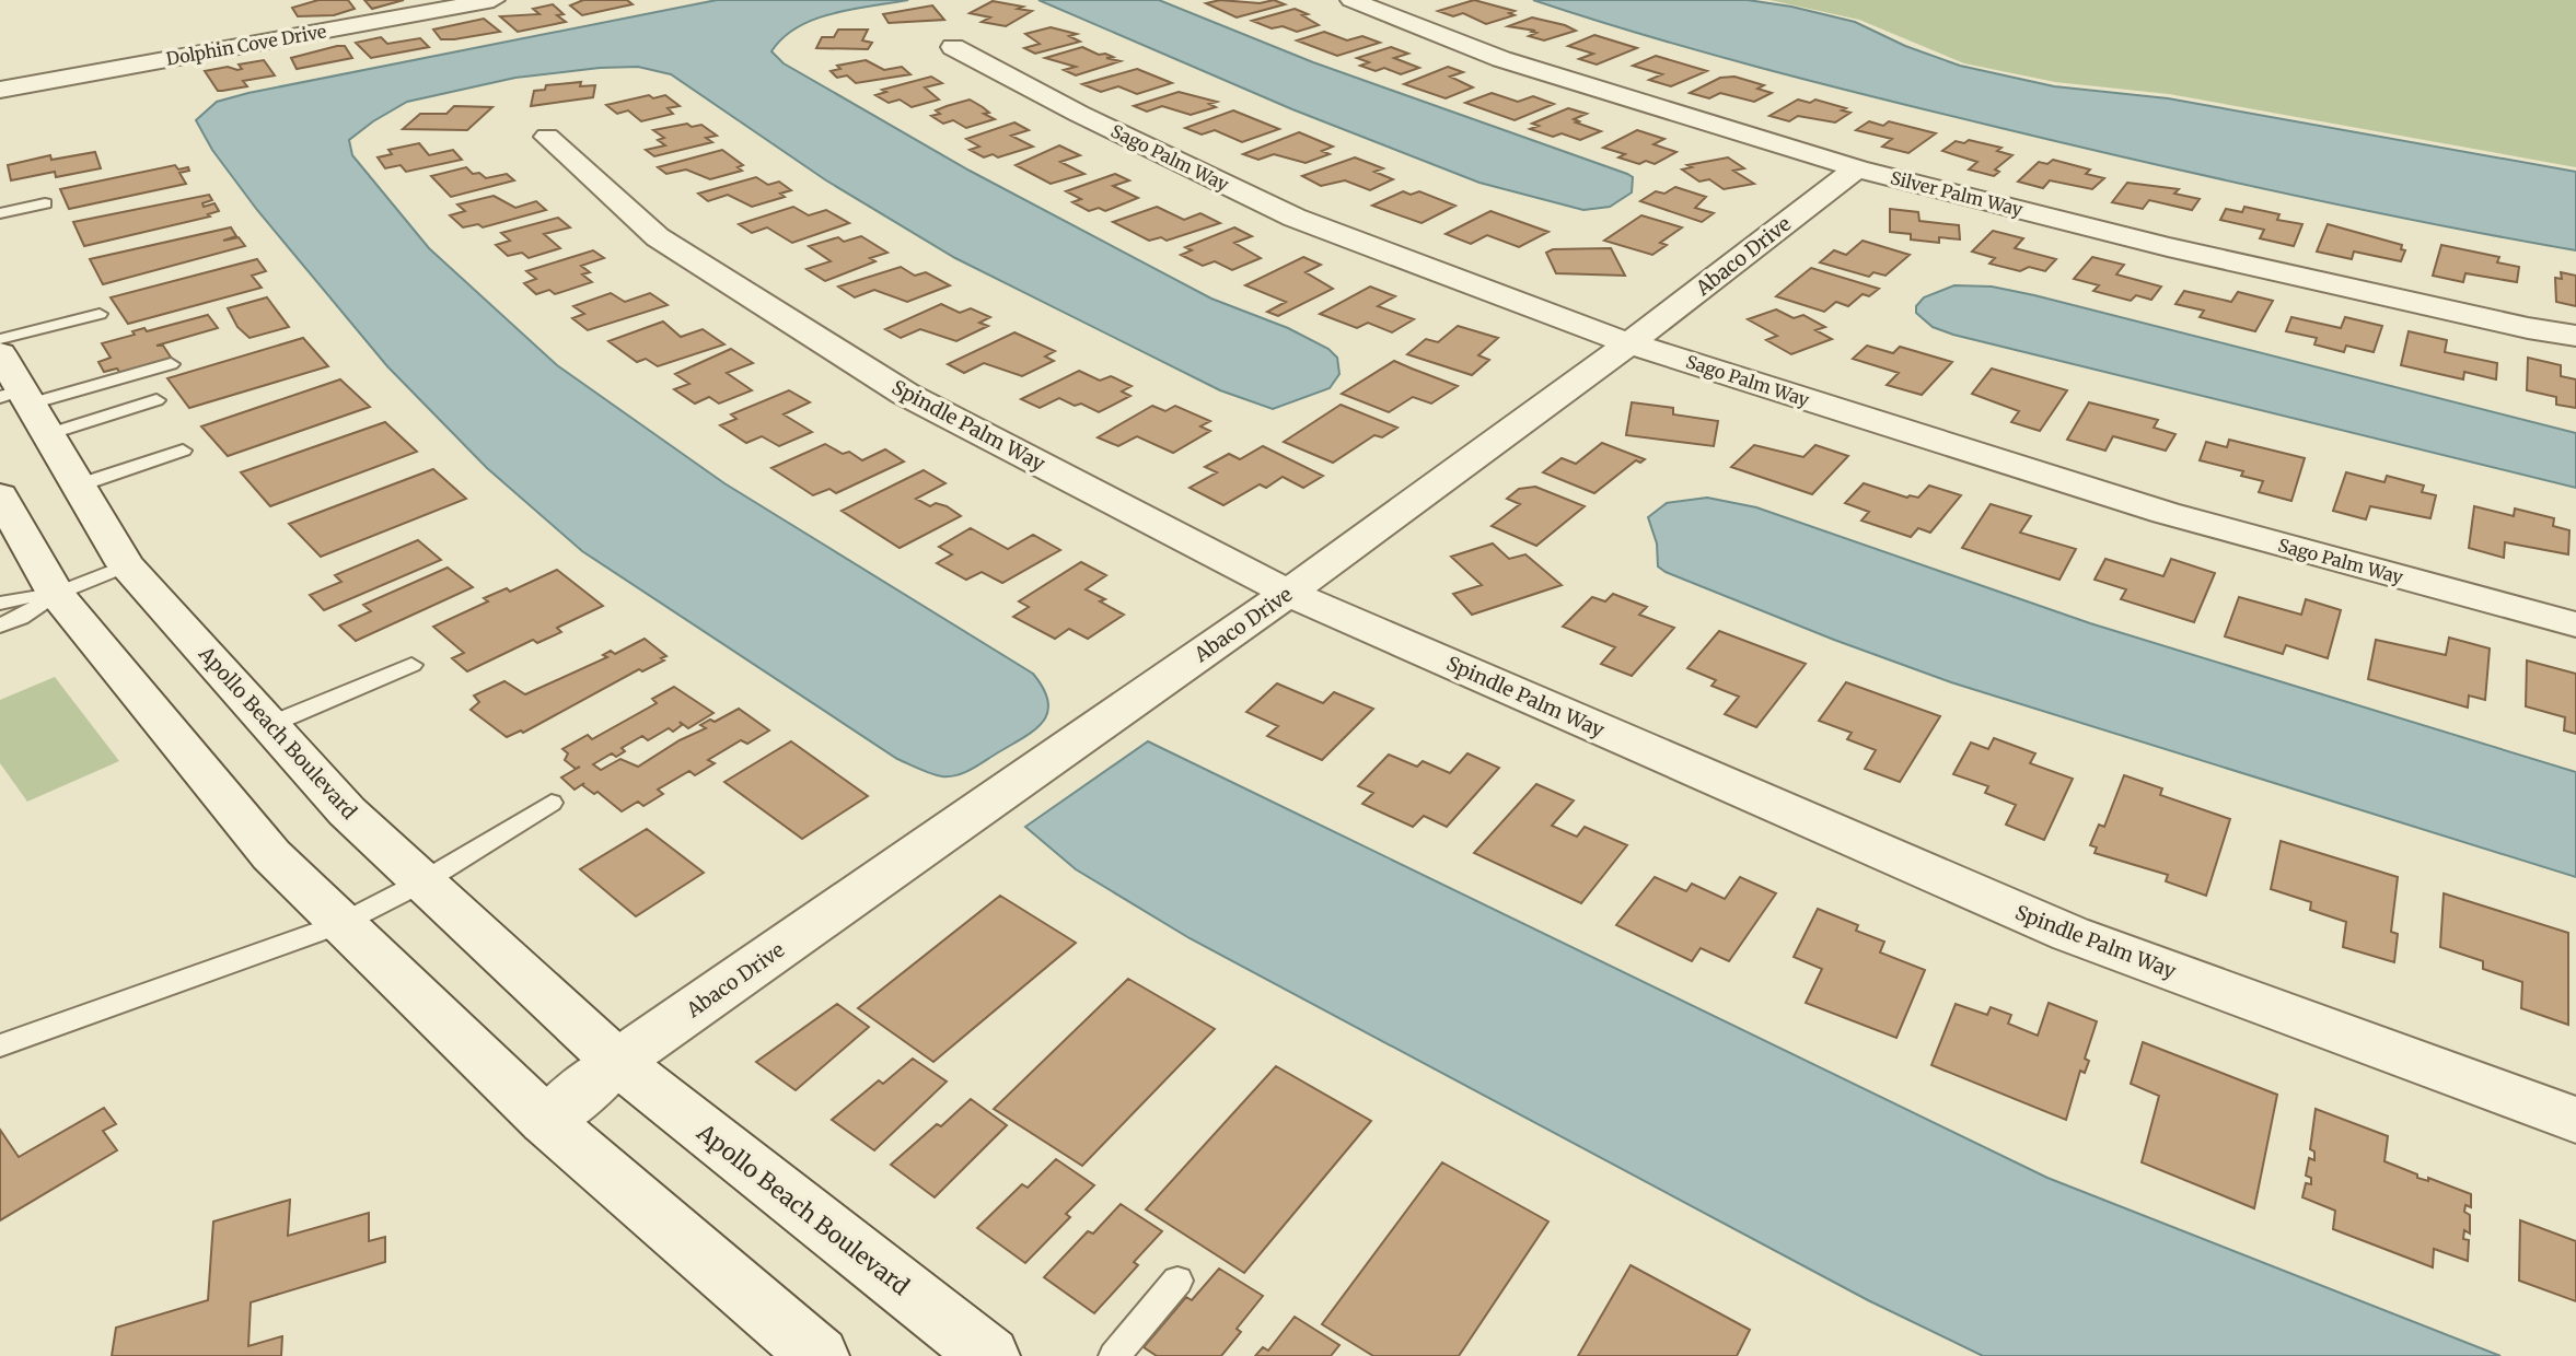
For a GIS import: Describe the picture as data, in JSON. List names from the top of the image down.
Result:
{
  "streets": {
    "street": [
      "Dolphin Cove Drive",
      "Sago Palm Way",
      "Silver Palm Way",
      "Abaco Drive",
      "Spindle Palm Way",
      "Apollo Beach Boulevard"
    ]
  },
  "crossings": [
    ["Sago Palm Way", "Abaco Drive"],
    ["Silver Palm Way", "Abaco Drive"],
    ["Abaco Drive", "Spindle Palm Way"],
    ["Abaco Drive", "Apollo Beach Boulevard"]
  ]
}
